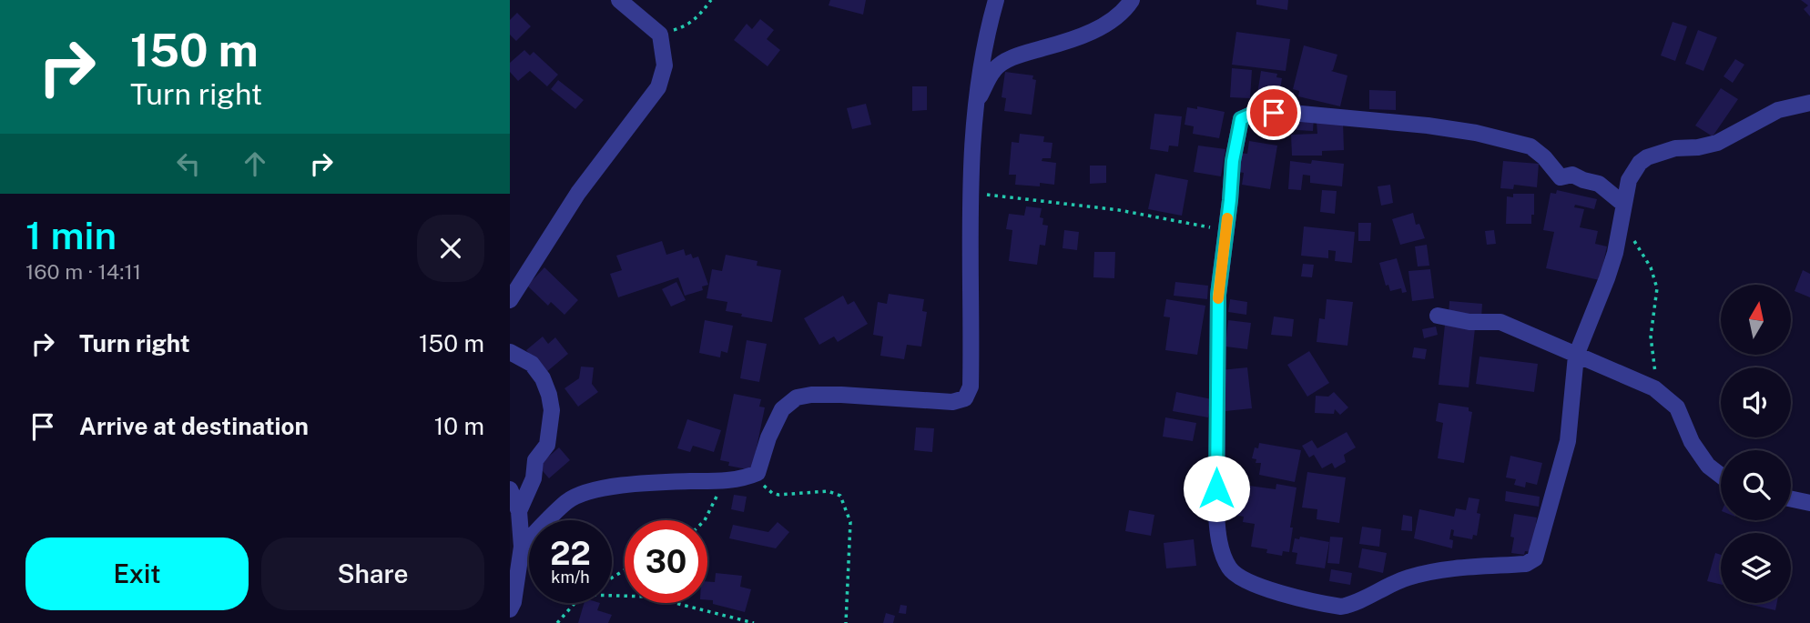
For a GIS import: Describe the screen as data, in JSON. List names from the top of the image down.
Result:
{
  "north": "top",
  "page": {
    "turn": ["150 m", "Turn right"],
    "heading": ["1 min", "160 m · 14:11"],
    "list": [
      {
        "name": "Turn right",
        "value": "150 m"
      },
      {
        "name": "Arrive at destination",
        "value": "10 m"
      }
    ],
    "speed": "22 km/h",
    "limit": "30",
    "buttons": ["Exit", "Share"]
  }
}
